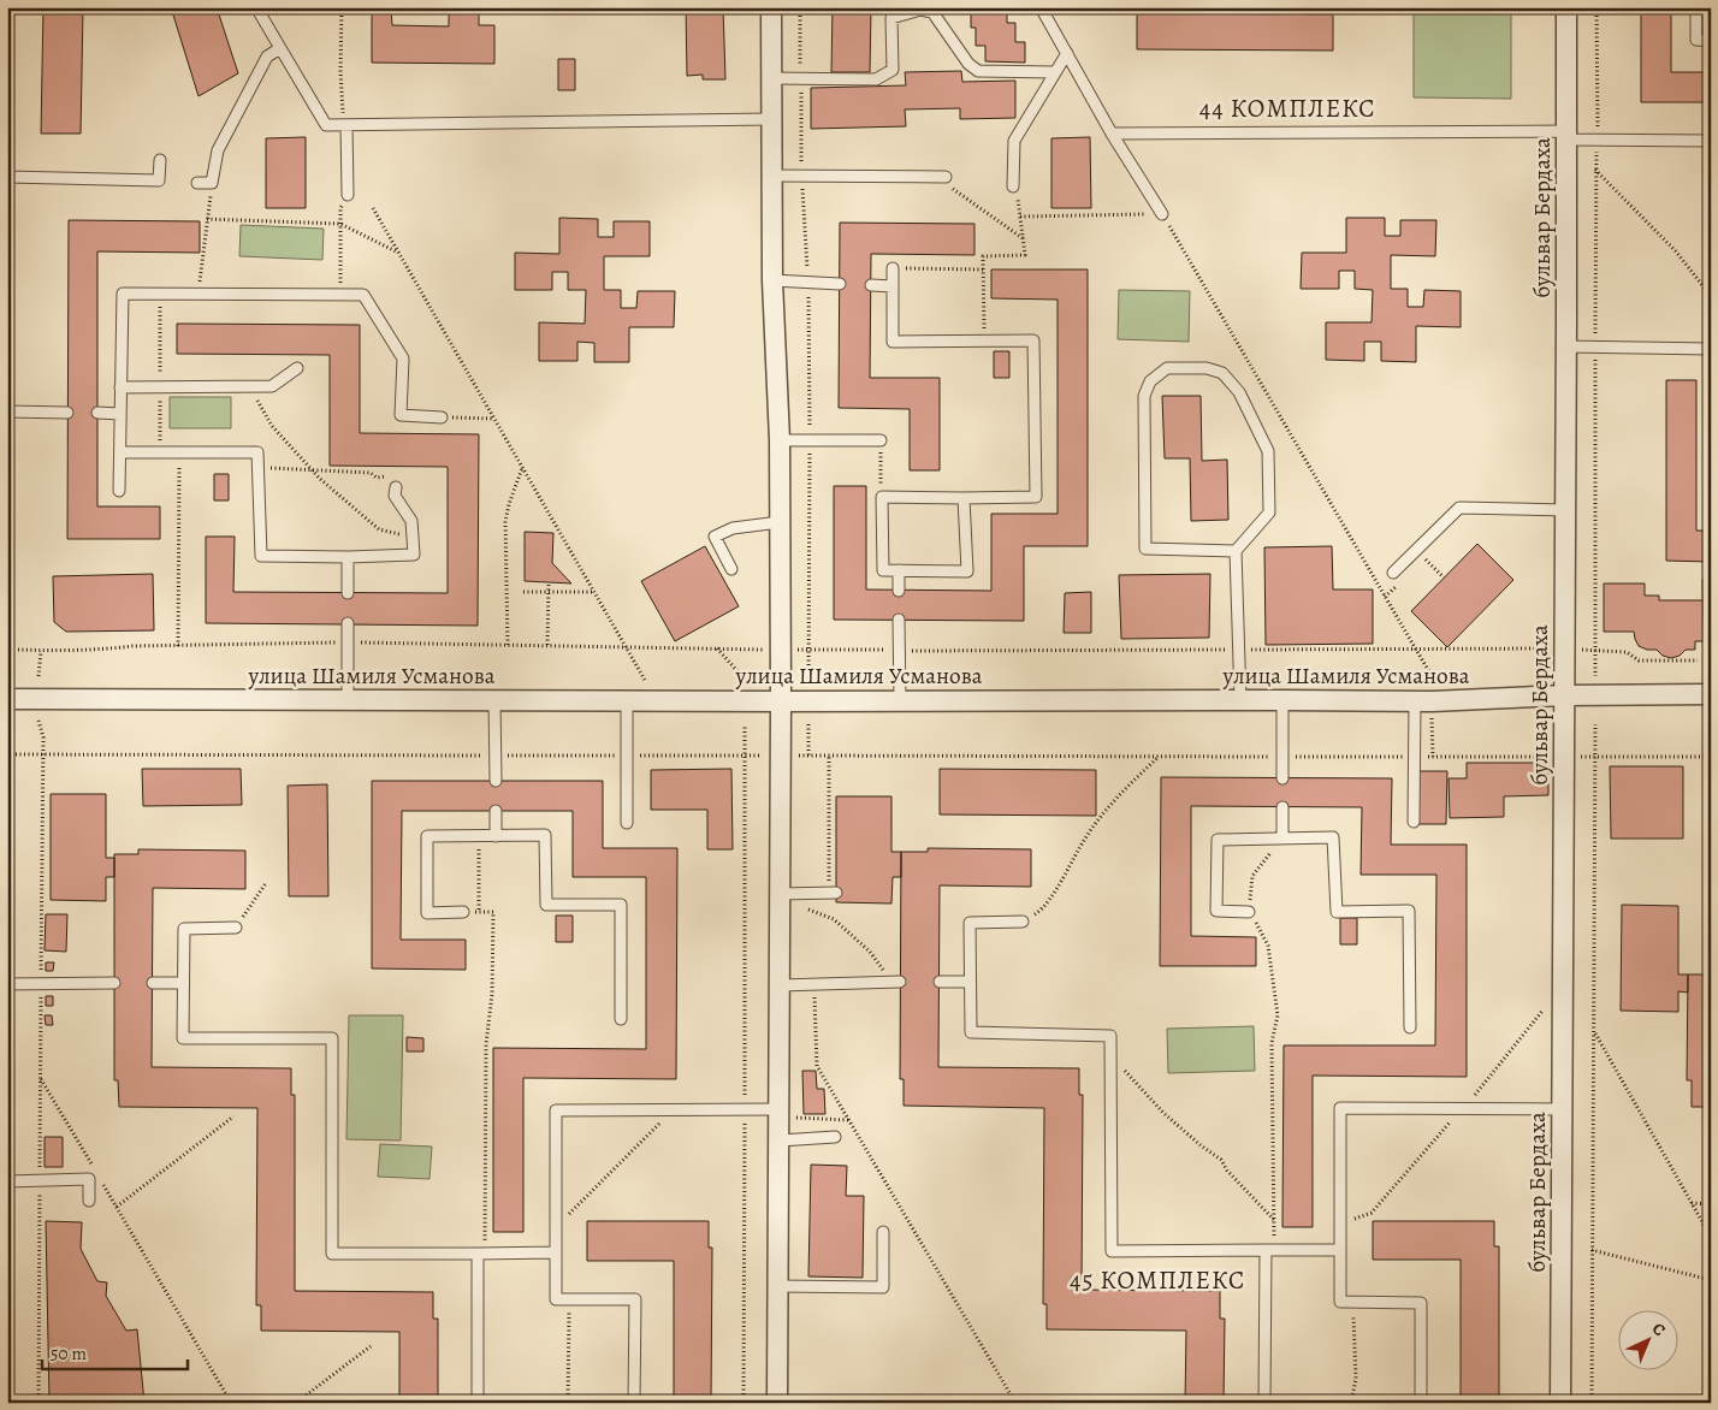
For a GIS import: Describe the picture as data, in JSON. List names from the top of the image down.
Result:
{
  "streets": {
    "street": ["бульвар Бердаха", "улица Шамиля Усманова"]
  },
  "crossings": [
    ["бульвар Бердаха", "улица Шамиля Усманова"]
  ],
  "districts": ["44 КОМПЛЕКС", "45 КОМПЛЕКС"],
  "scale_bar": "50 m",
  "north": "top right"
}
